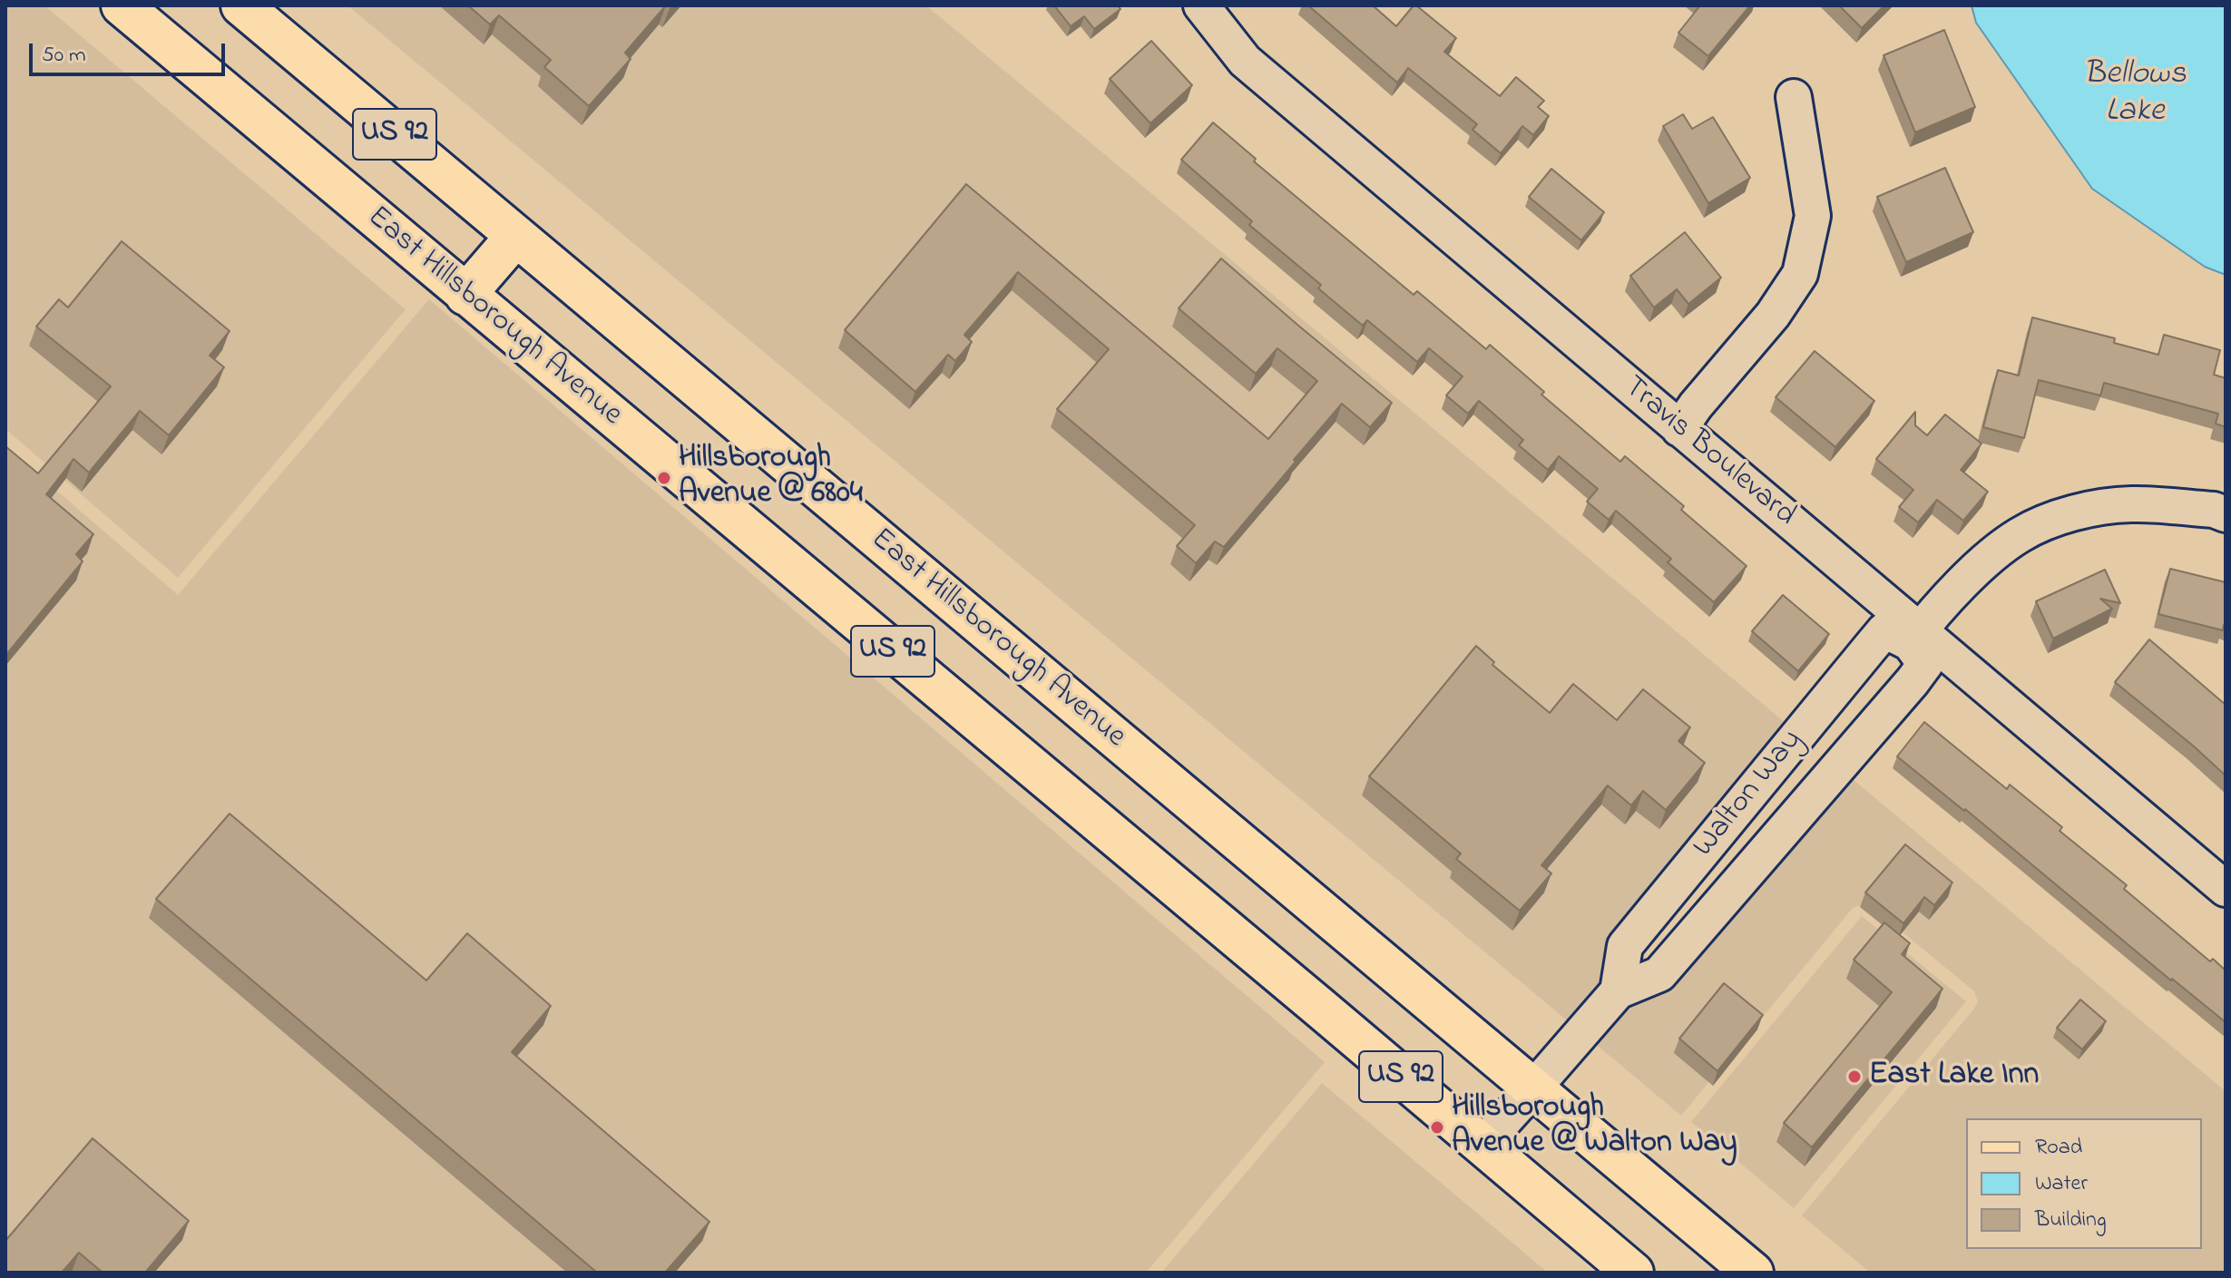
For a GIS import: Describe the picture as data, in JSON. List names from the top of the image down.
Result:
{
  "streets": {
    "main road": ["US 92", "East Hillsborough Avenue"],
    "street": ["Travis Boulevard", "Walton Way"]
  },
  "crossings": [
    ["East Hillsborough Avenue", "Walton Way"],
    ["Travis Boulevard", "Walton Way"]
  ],
  "water": ["Bellows Lake"],
  "places": ["Hillsborough Avenue @ 6804", "East Lake Inn", "Hillsborough Avenue @ Walton Way"],
  "legend": ["Road", "Water", "Building"],
  "scale_bar": "50 m"
}
